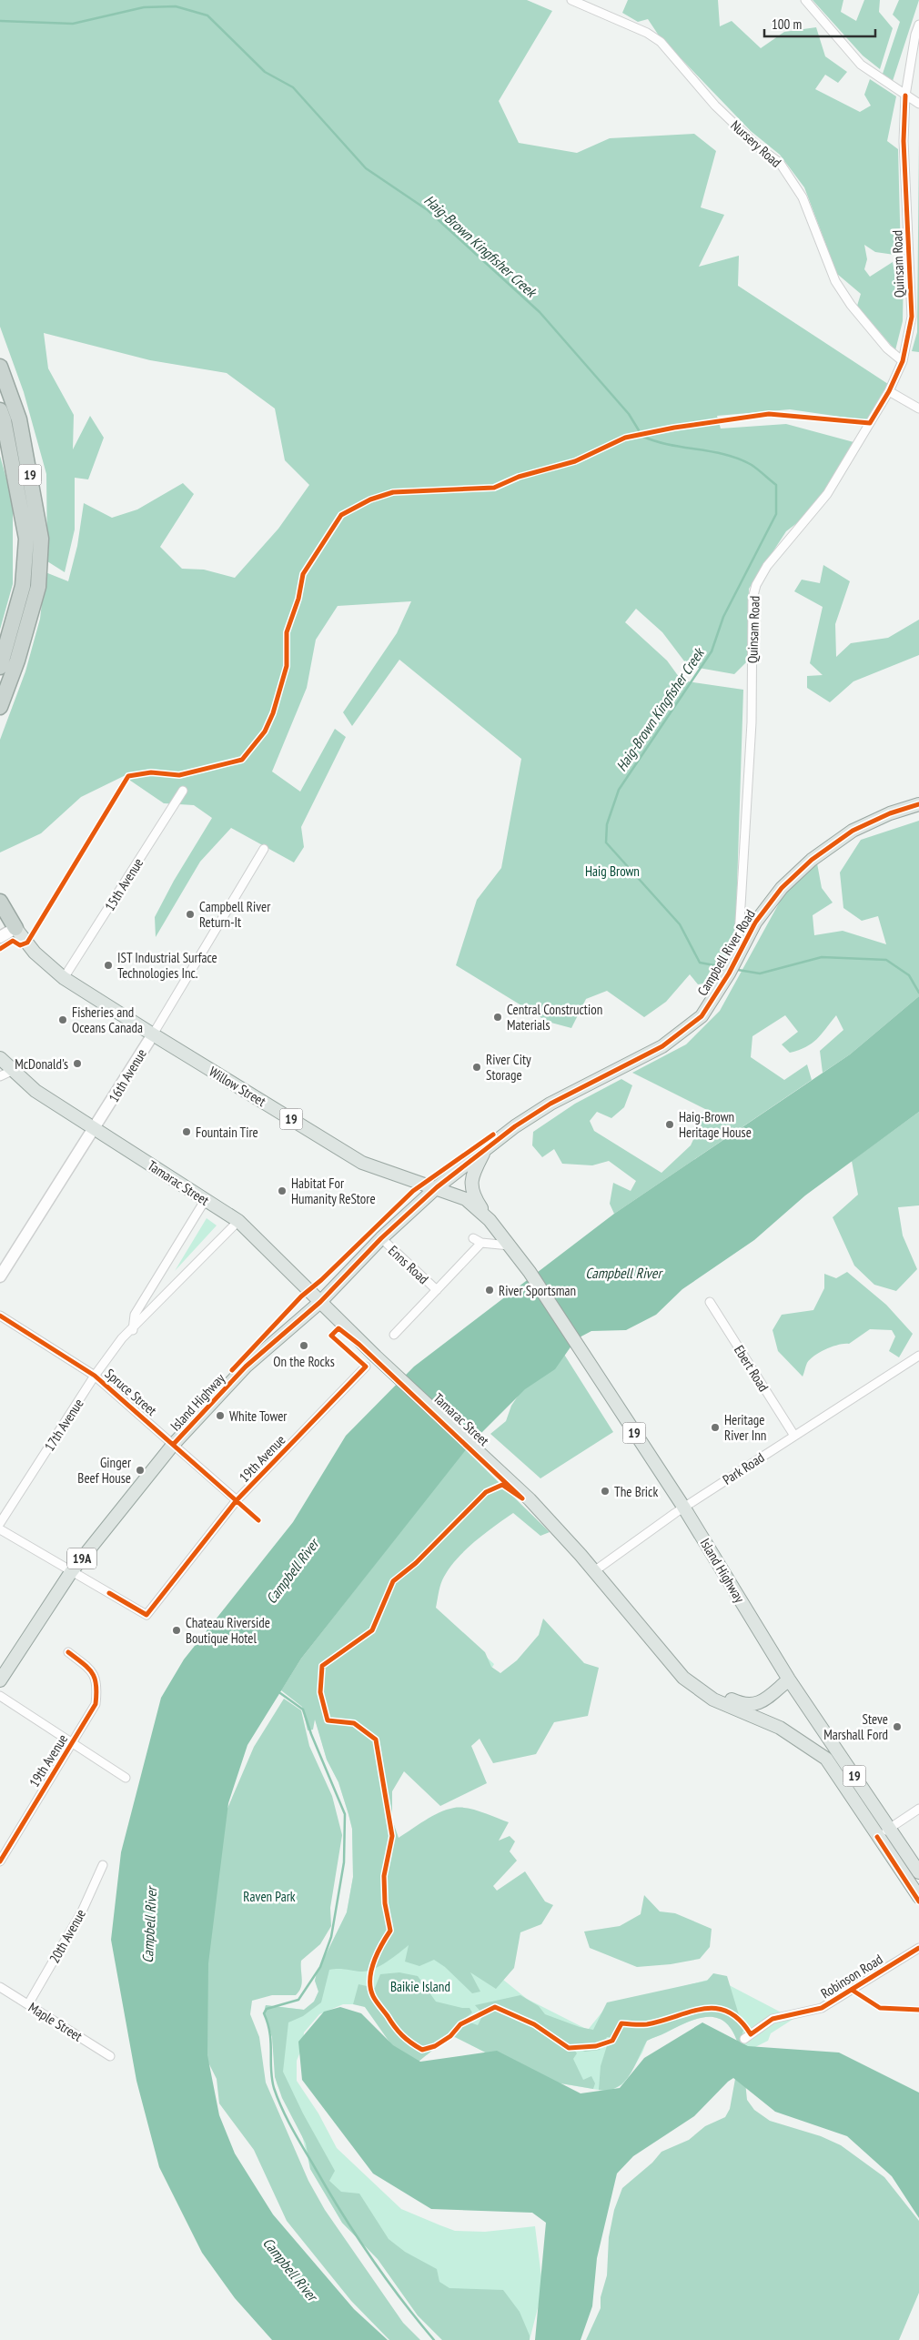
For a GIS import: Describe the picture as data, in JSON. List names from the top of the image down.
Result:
{
  "streets": {
    "highway": ["19"],
    "main road": [
      "Campbell River Road",
      "Willow Street",
      "Tamarac Street",
      "Island Highway",
      "19A"
    ],
    "street": [
      "Nursery Road",
      "Quinsam Road",
      "15th Avenue",
      "16th Avenue",
      "Enns Road",
      "Ebert Road",
      "Spruce Street",
      "17th Avenue",
      "19th Avenue",
      "Park Road",
      "20th Avenue",
      "Robinson Road",
      "Maple Street"
    ]
  },
  "crossings": [
    ["Nursery Road", "Quinsam Road"],
    ["Quinsam Road", "Campbell River Road"],
    ["19", "Willow Street"],
    ["19", "Tamarac Street"],
    ["15th Avenue", "Willow Street"],
    ["Campbell River Road", "Willow Street"],
    ["Campbell River Road", "Island Highway"],
    ["16th Avenue", "Willow Street"],
    ["16th Avenue", "Tamarac Street"],
    ["Willow Street", "Island Highway"],
    ["Tamarac Street", "Island Highway"],
    ["Tamarac Street", "17th Avenue"],
    ["Tamarac Street", "Park Road"],
    ["Enns Road", "Island Highway"],
    ["Ebert Road", "Park Road"],
    ["Spruce Street", "Island Highway"],
    ["Spruce Street", "17th Avenue"],
    ["Spruce Street", "19th Avenue"],
    ["Island Highway", "19th Avenue"],
    ["Island Highway", "Park Road"],
    ["20th Avenue", "Maple Street"]
  ],
  "water": ["Haig-Brown Kingfisher Creek", "Campbell River"],
  "parks": ["Haig Brown", "Raven Park", "Baikie Island"],
  "places": [
    "Campbell River Return-It",
    "IST Industrial Surface Technologies Inc.",
    "Central Construction Materials",
    "Fisheries and Oceans Canada",
    "McDonald's",
    "River City Storage",
    "Haig-Brown Heritage House",
    "Fountain Tire",
    "Habitat For Humanity ReStore",
    "River Sportsman",
    "On the Rocks",
    "White Tower",
    "Heritage River Inn",
    "Ginger Beef House",
    "The Brick",
    "Chateau Riverside Boutique Hotel",
    "Steve Marshall Ford"
  ],
  "scale_bar": "100 m"
}
